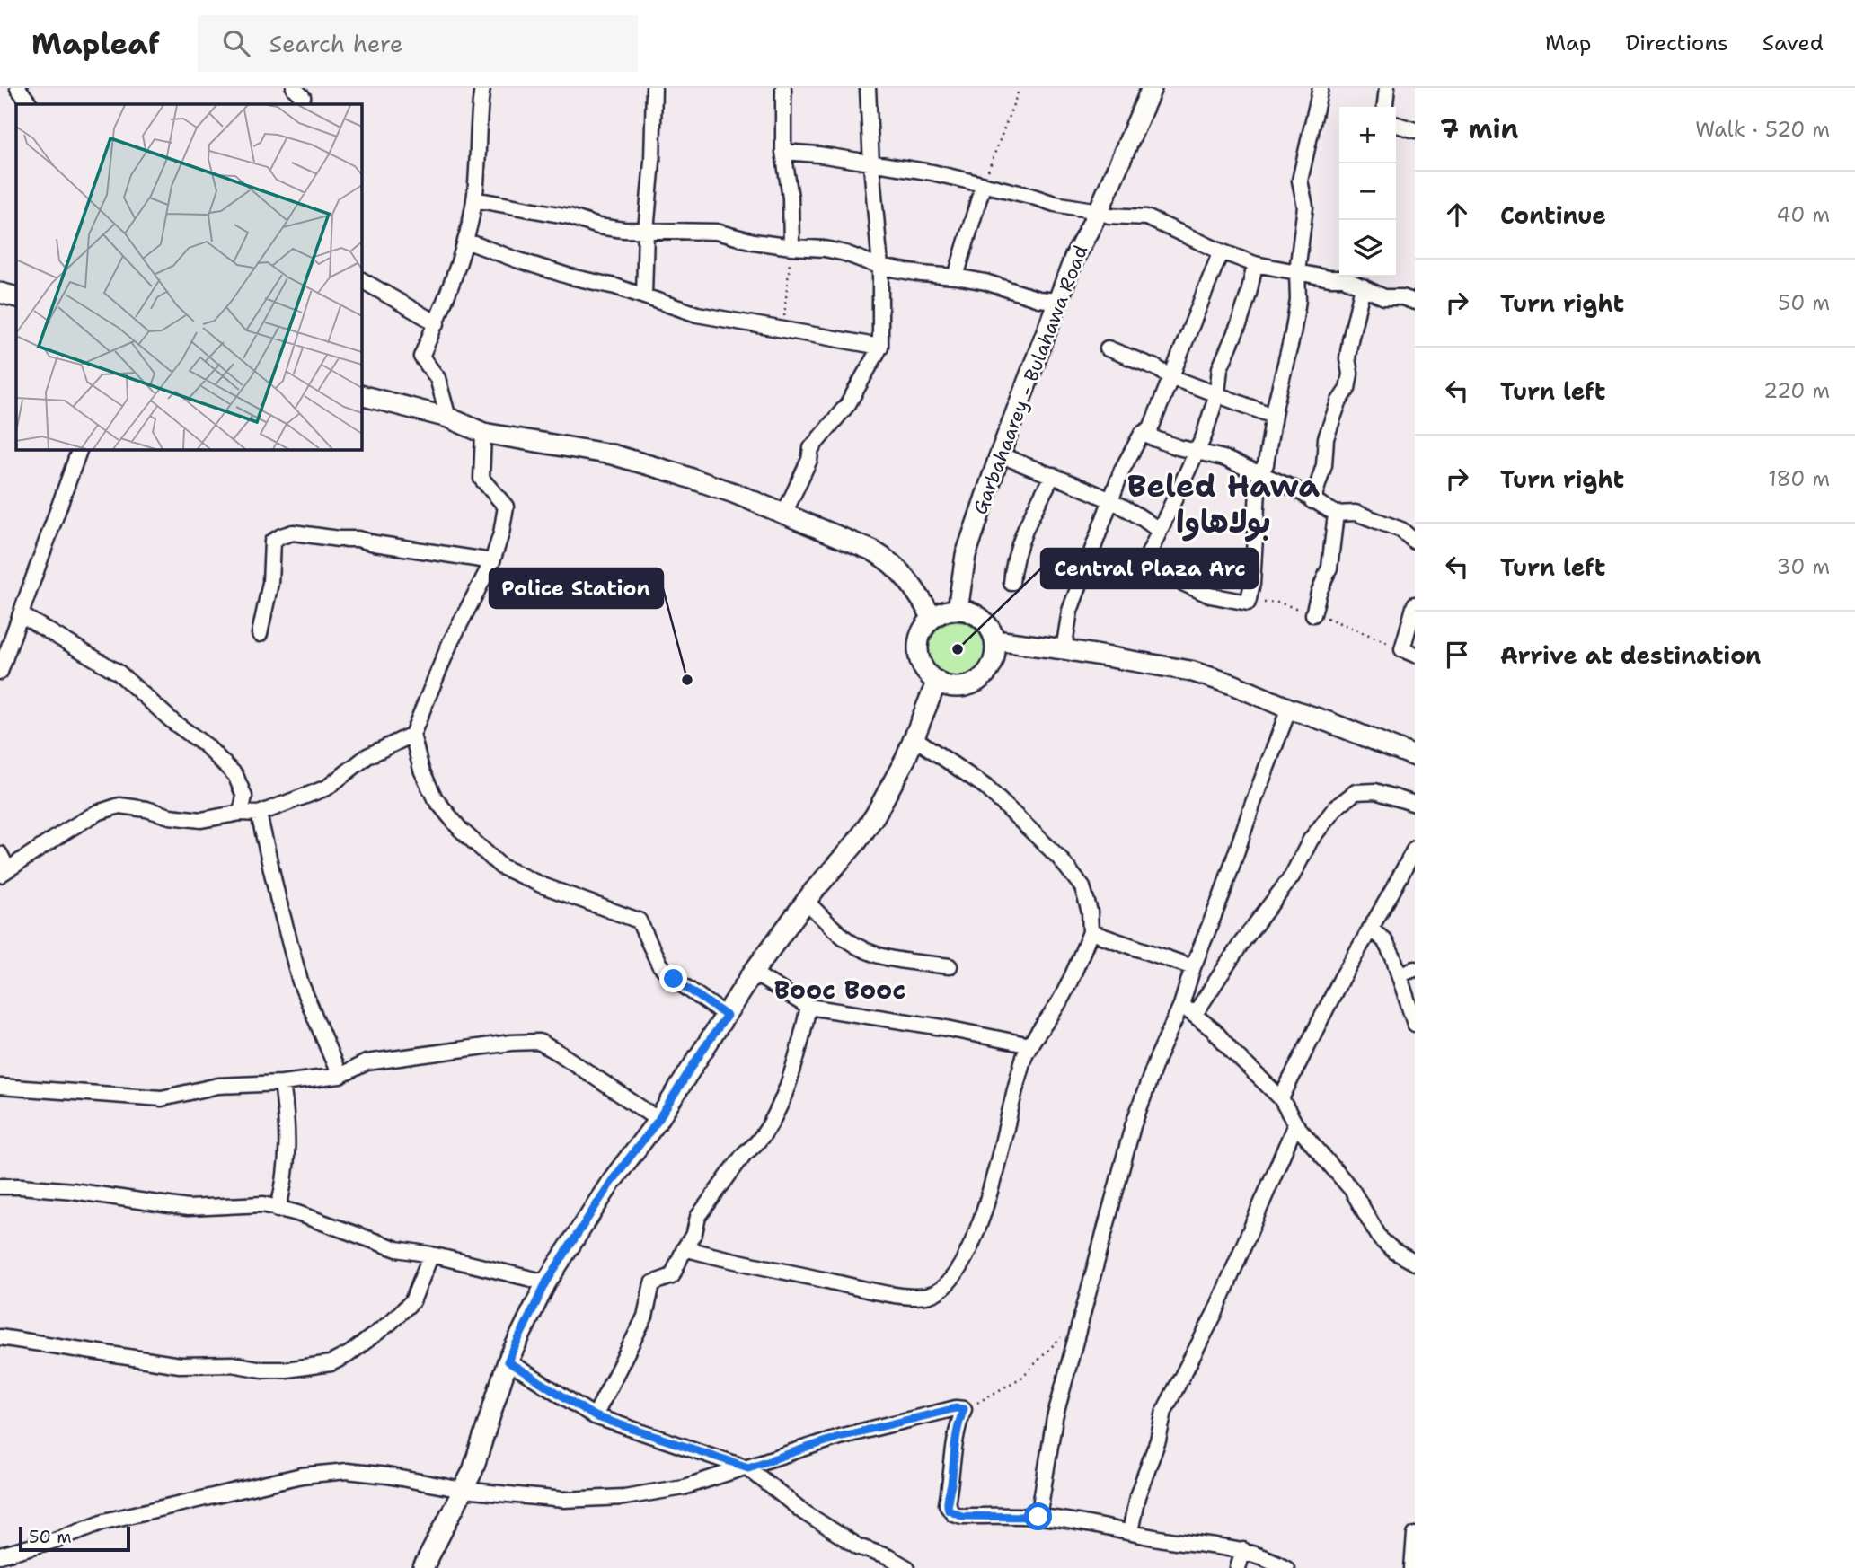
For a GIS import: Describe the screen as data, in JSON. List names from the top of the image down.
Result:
{
  "streets": {
    "main road": ["Garbahaarey - Bulahawa Road"]
  },
  "districts": ["Beled Hawa بولاهاوا", "Booc Booc"],
  "places": ["Central Plaza Arc", "Police Station"],
  "scale_bar": "50 m",
  "page": {
    "header": "Mapleaf",
    "search": "Search here",
    "nav": ["Map", "Directions", "Saved"],
    "heading": ["7 min", "Walk · 520 m"],
    "map_buttons": ["+", "−"],
    "list": [
      ["Continue", "40 m"],
      ["Turn right", "50 m"],
      ["Turn left", "220 m"],
      ["Turn right", "180 m"],
      ["Turn left", "30 m"],
      "Arrive at destination"
    ],
    "scale": "50 m"
  }
}
